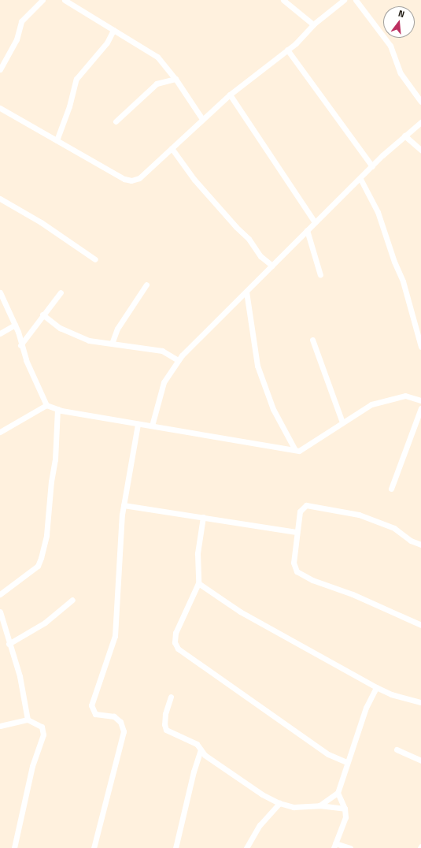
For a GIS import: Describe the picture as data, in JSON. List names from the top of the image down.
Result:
{
  "north": "top"
}
